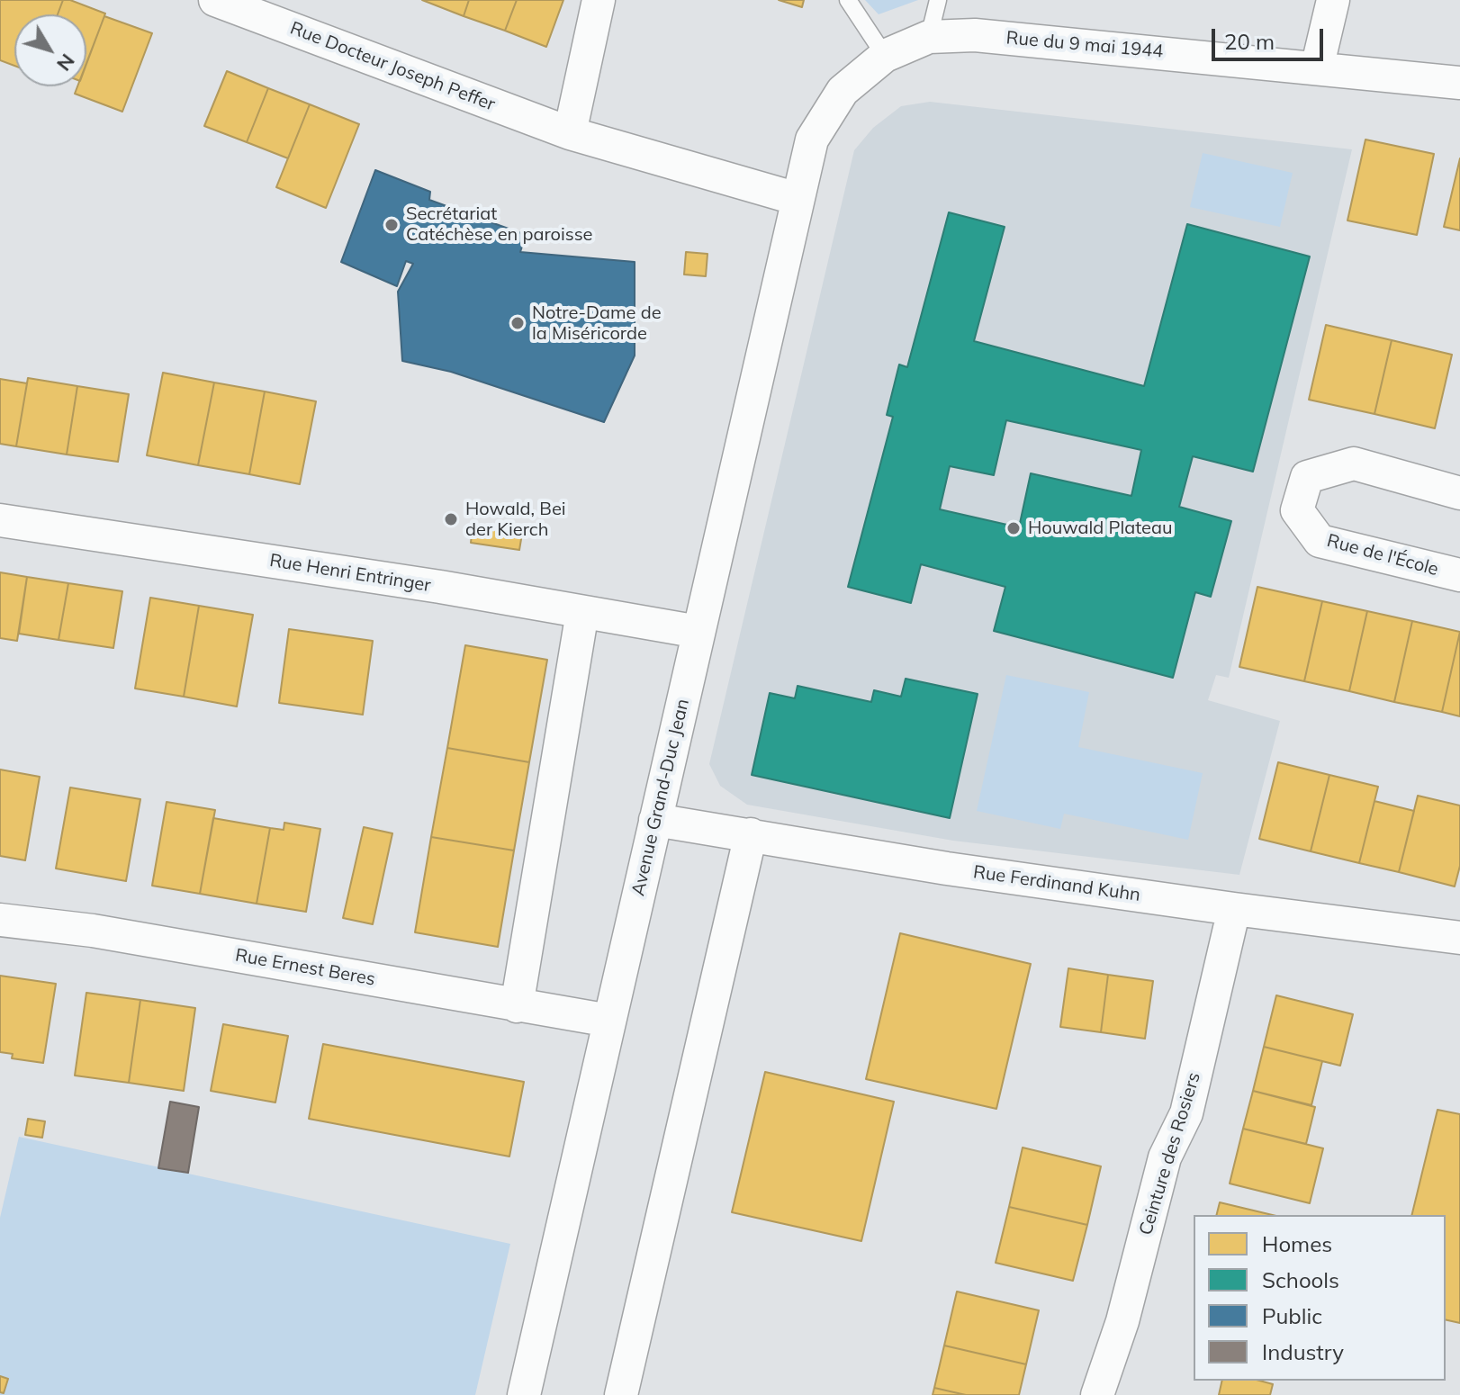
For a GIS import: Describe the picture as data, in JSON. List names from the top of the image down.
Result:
{
  "streets": {
    "street": [
      "Rue du 9 mai 1944",
      "Rue Docteur Joseph Peffer",
      "Rue de l'École",
      "Rue Henri Entringer",
      "Avenue Grand-Duc Jean",
      "Rue Ferdinand Kuhn",
      "Rue Ernest Beres",
      "Ceinture des Rosiers"
    ]
  },
  "crossings": [
    ["Rue du 9 mai 1944", "Rue Docteur Joseph Peffer"],
    ["Rue du 9 mai 1944", "Avenue Grand-Duc Jean"],
    ["Rue Docteur Joseph Peffer", "Avenue Grand-Duc Jean"],
    ["Rue Henri Entringer", "Avenue Grand-Duc Jean"],
    ["Avenue Grand-Duc Jean", "Rue Ferdinand Kuhn"],
    ["Avenue Grand-Duc Jean", "Rue Ernest Beres"],
    ["Rue Ferdinand Kuhn", "Ceinture des Rosiers"]
  ],
  "places": [
    "Secrétariat Catéchèse en paroisse",
    "Notre-Dame de la Miséricorde",
    "Howald, Bei der Kierch",
    "Houwald Plateau"
  ],
  "legend": [
    "Homes",
    "Schools",
    "Public",
    "Industry"
  ],
  "scale_bar": "20 m",
  "north": "bottom right"
}
